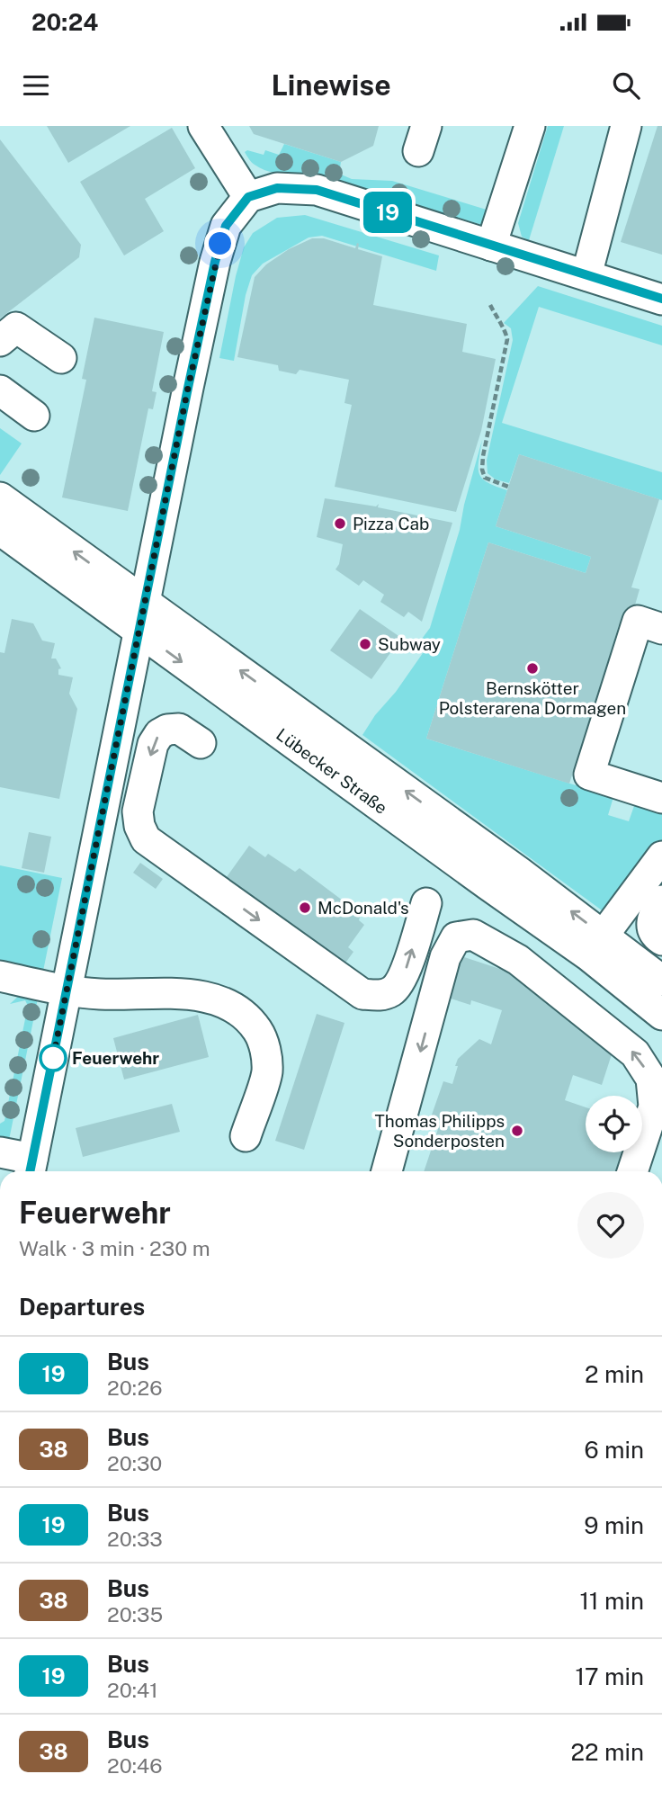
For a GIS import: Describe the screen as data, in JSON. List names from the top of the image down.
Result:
{
  "streets": {
    "street": ["Lübecker Straße"]
  },
  "places": [
    "Pizza Cab",
    "Subway",
    "Bernskötter Polsterarena Dormagen",
    "McDonald's",
    "Feuerwehr",
    "Thomas Philipps Sonderposten"
  ],
  "lines": ["bus line 19"],
  "page": {
    "status": "20:24",
    "header": "Linewise",
    "on_map": "19",
    "heading": [
      ["Feuerwehr", "Walk · 3 min · 230 m"],
      "Departures"
    ],
    "list": [
      {
        "mark": "19",
        "name": "Bus",
        "note": "20:26",
        "value": "2 min"
      },
      {
        "mark": "38",
        "name": "Bus",
        "note": "20:30",
        "value": "6 min"
      },
      {
        "mark": "19",
        "name": "Bus",
        "note": "20:33",
        "value": "9 min"
      },
      {
        "mark": "38",
        "name": "Bus",
        "note": "20:35",
        "value": "11 min"
      },
      {
        "mark": "19",
        "name": "Bus",
        "note": "20:41",
        "value": "17 min"
      },
      {
        "mark": "38",
        "name": "Bus",
        "note": "20:46",
        "value": "22 min"
      }
    ]
  }
}
